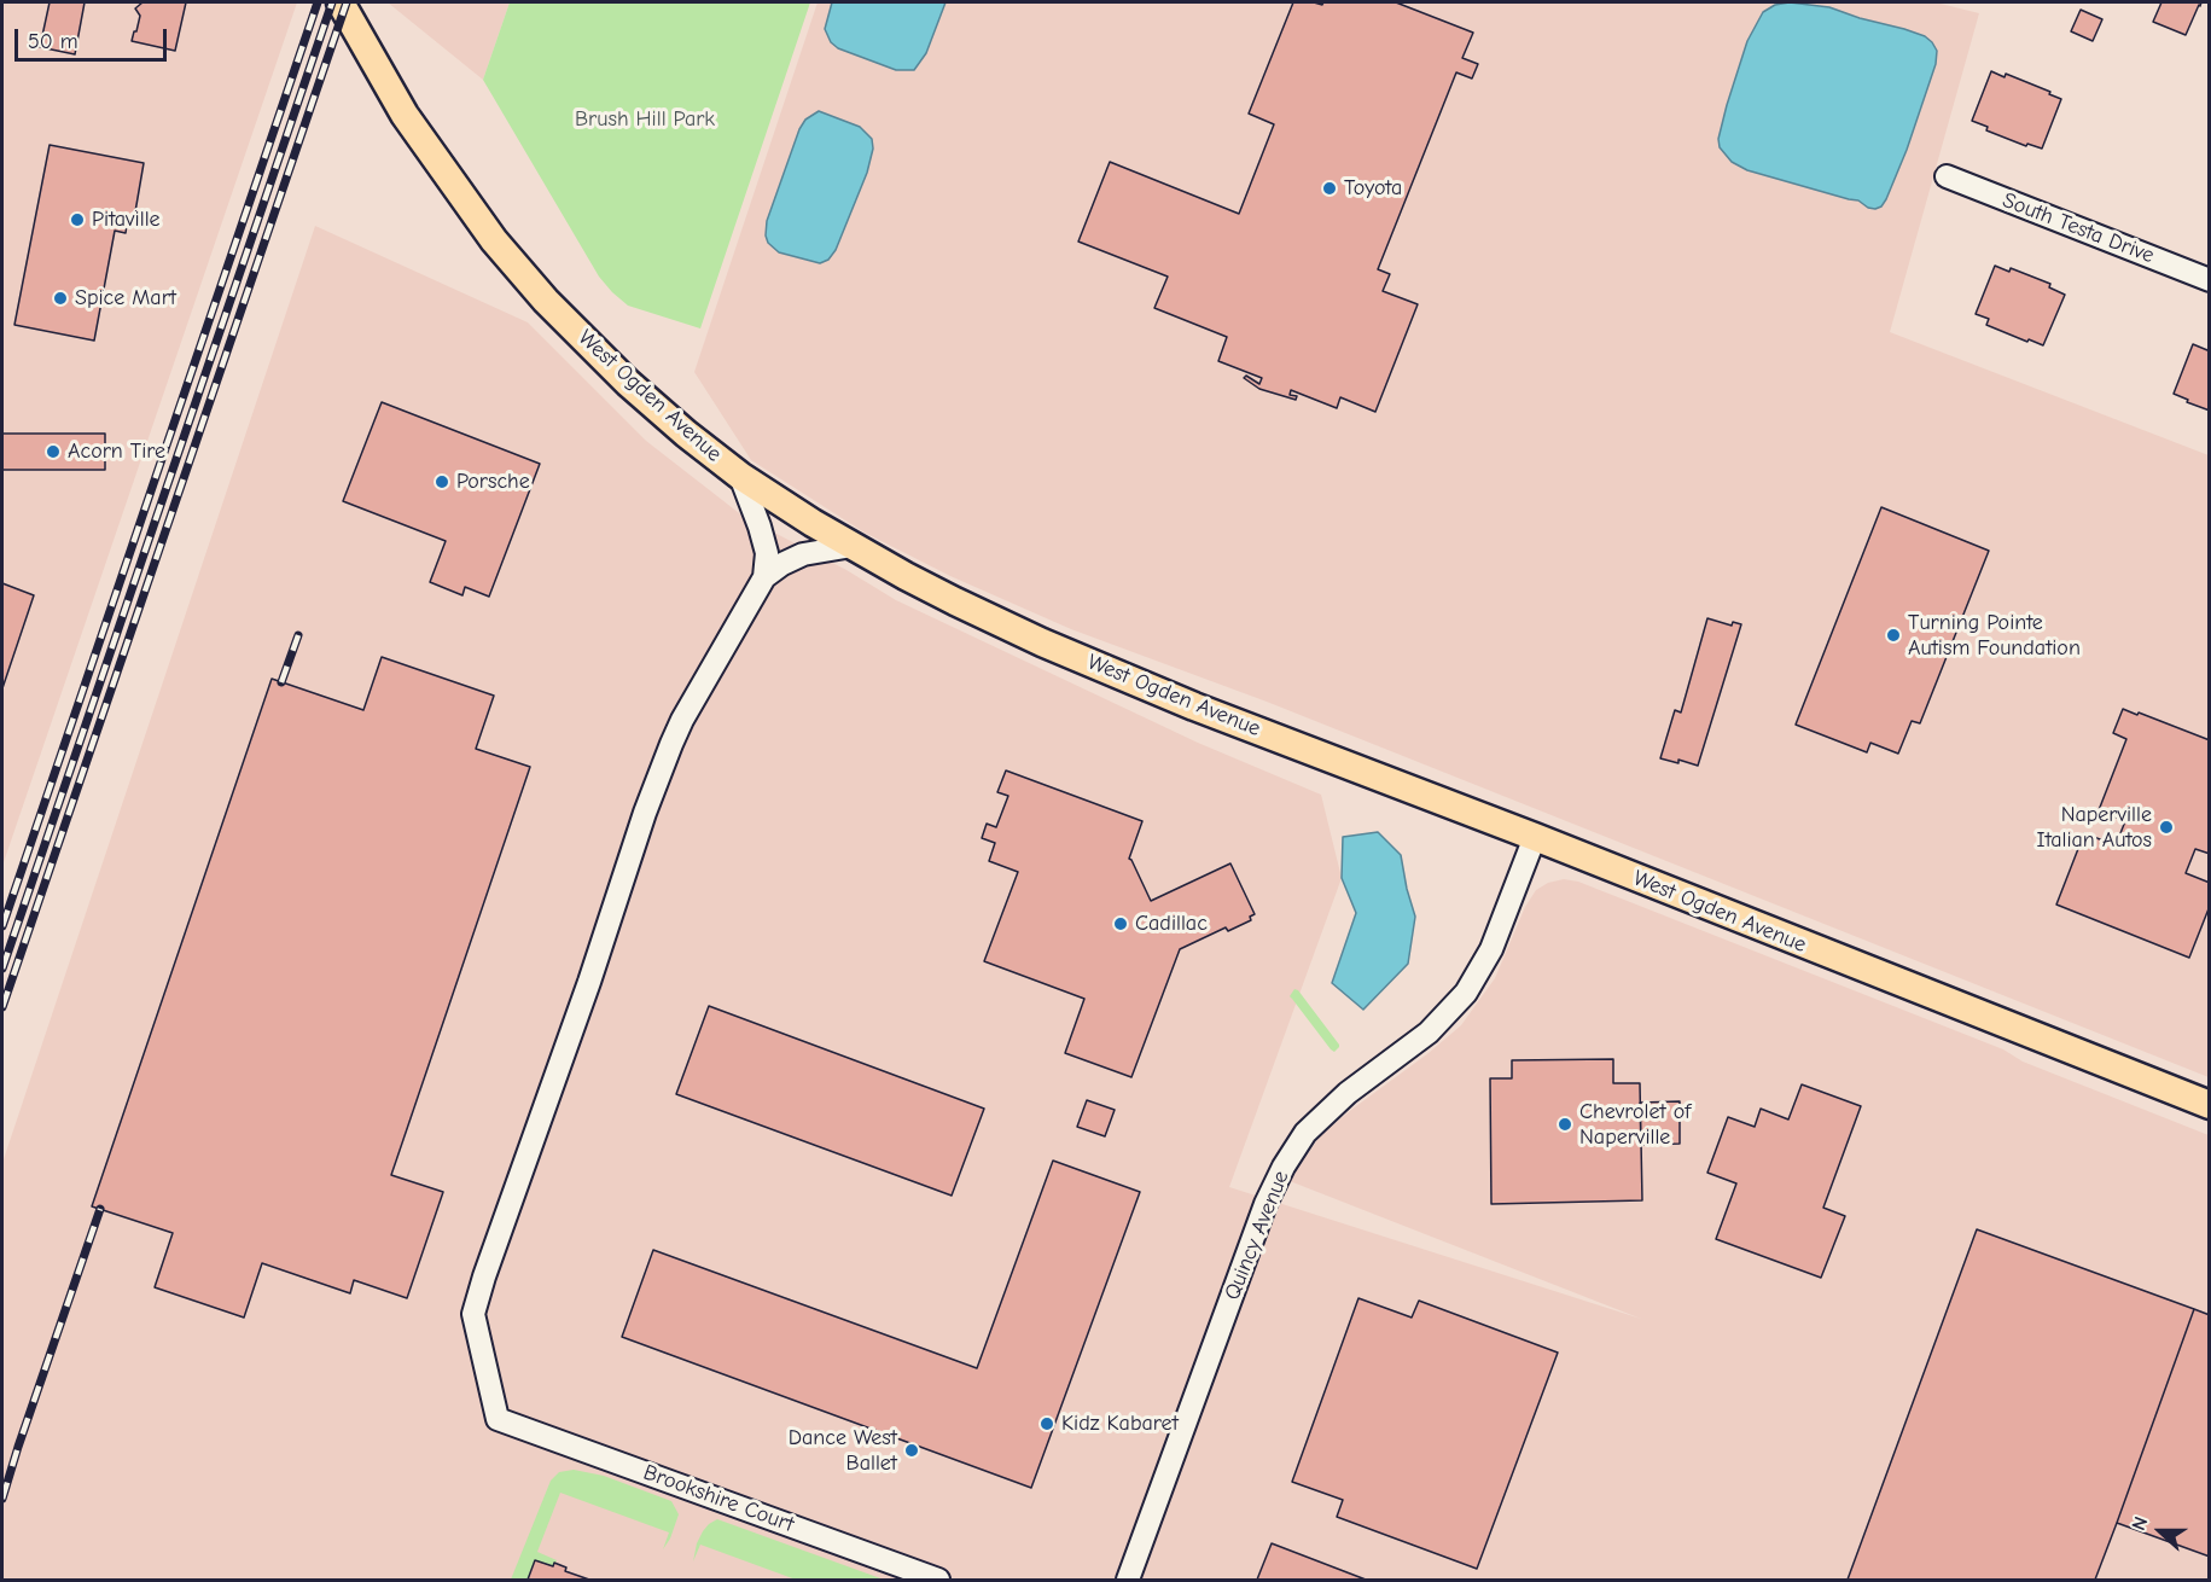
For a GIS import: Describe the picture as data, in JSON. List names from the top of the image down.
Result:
{
  "streets": {
    "main road": ["West Ogden Avenue"],
    "street": ["South Testa Drive", "Quincy Avenue", "Brookshire Court"]
  },
  "crossings": [
    ["West Ogden Avenue", "Quincy Avenue"]
  ],
  "parks": ["Brush Hill Park"],
  "places": [
    "Toyota",
    "Pitaville",
    "Spice Mart",
    "Acorn Tire",
    "Porsche",
    "Turning Pointe Autism Foundation",
    "Naperville Italian Autos",
    "Cadillac",
    "Chevrolet of Naperville",
    "Kidz Kabaret",
    "Dance West Ballet"
  ],
  "scale_bar": "50 m",
  "north": "left"
}
